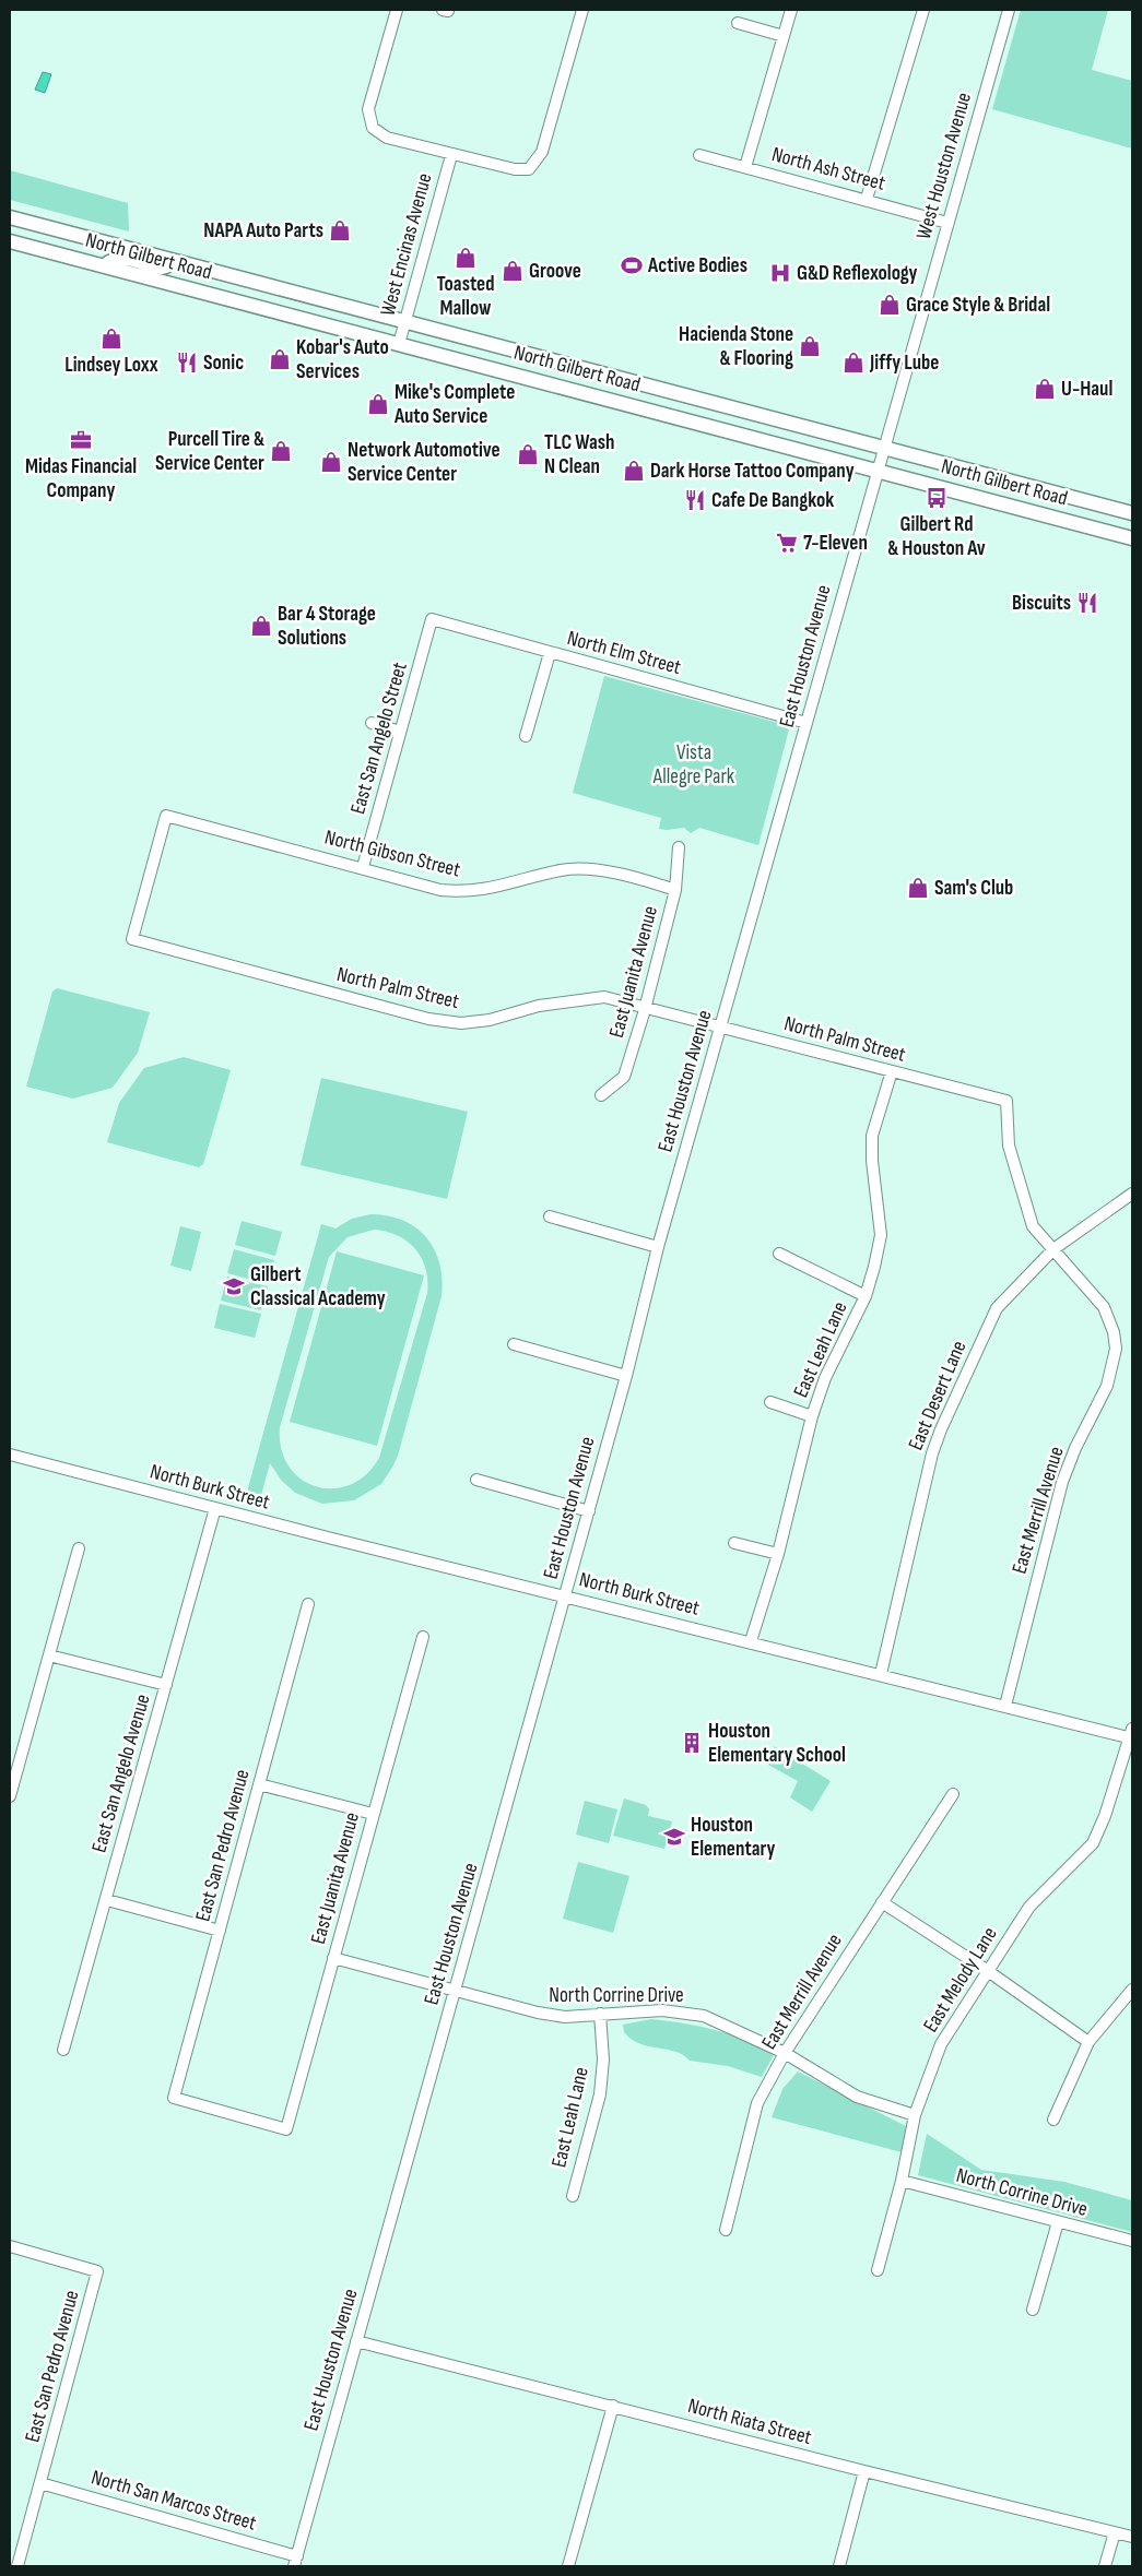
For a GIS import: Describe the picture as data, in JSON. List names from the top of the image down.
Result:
{
  "streets": {
    "main road": ["North Gilbert Road"],
    "street": [
      "West Houston Avenue",
      "North Ash Street",
      "West Encinas Avenue",
      "North Elm Street",
      "East Houston Avenue",
      "East San Angelo Street",
      "North Gibson Street",
      "East Juanita Avenue",
      "North Palm Street",
      "East Leah Lane",
      "East Desert Lane",
      "North Burk Street",
      "East Merrill Avenue",
      "East San Angelo Avenue",
      "East San Pedro Avenue",
      "East Melody Lane",
      "North Corrine Drive",
      "North Riata Street",
      "North San Marcos Street"
    ]
  },
  "crossings": [
    ["West Houston Avenue", "North Ash Street"],
    ["West Houston Avenue", "North Gilbert Road"],
    ["West Houston Avenue", "East Houston Avenue"],
    ["West Encinas Avenue", "North Gilbert Road"],
    ["North Gilbert Road", "East Houston Avenue"],
    ["North Elm Street", "East Houston Avenue"],
    ["North Elm Street", "East San Angelo Street"],
    ["East Houston Avenue", "North Palm Street"],
    ["East Houston Avenue", "North Burk Street"],
    ["East Houston Avenue", "North Corrine Drive"],
    ["East Houston Avenue", "North Riata Street"],
    ["East Houston Avenue", "North San Marcos Street"],
    ["East San Angelo Street", "North Gibson Street"],
    ["North Gibson Street", "East Juanita Avenue"],
    ["North Gibson Street", "North Palm Street"],
    ["East Juanita Avenue", "North Palm Street"],
    ["East Juanita Avenue", "East San Pedro Avenue"],
    ["East Juanita Avenue", "North Corrine Drive"],
    ["North Palm Street", "East Leah Lane"],
    ["North Palm Street", "East Merrill Avenue"],
    ["East Leah Lane", "North Burk Street"],
    ["East Leah Lane", "North Corrine Drive"],
    ["East Desert Lane", "North Burk Street"],
    ["East Desert Lane", "East Merrill Avenue"],
    ["North Burk Street", "East Merrill Avenue"],
    ["North Burk Street", "East San Angelo Avenue"],
    ["North Burk Street", "East Melody Lane"],
    ["East Merrill Avenue", "North Corrine Drive"],
    ["East San Pedro Avenue", "North San Marcos Street"],
    ["East Melody Lane", "North Corrine Drive"]
  ],
  "parks": ["Vista Allegre Park"],
  "places": {
    "shop": [
      "NAPA Auto Parts",
      "Toasted Mallow",
      "Groove",
      "Grace Style & Bridal",
      "Lindsey Loxx",
      "Hacienda Stone & Flooring",
      "Kobar's Auto Services",
      "Jiffy Lube",
      "U-Haul",
      "Mike's Complete Auto Service",
      "Purcell Tire & Service Center",
      "TLC Wash N Clean",
      "Network Automotive Service Center",
      "Dark Horse Tattoo Company",
      "Bar 4 Storage Solutions",
      "Sam's Club"
    ],
    "sports": ["Active Bodies"],
    "hospital": ["G&D Reflexology"],
    "restaurant": ["Sonic", "Cafe De Bangkok", "Biscuits"],
    "office": ["Midas Financial Company"],
    "bus stop": ["Gilbert Rd & Houston Av"],
    "supermarket": ["7-Eleven"],
    "school or university": ["Gilbert Classical Academy", "Houston Elementary"],
    "building": ["Houston Elementary School"]
  }
}
